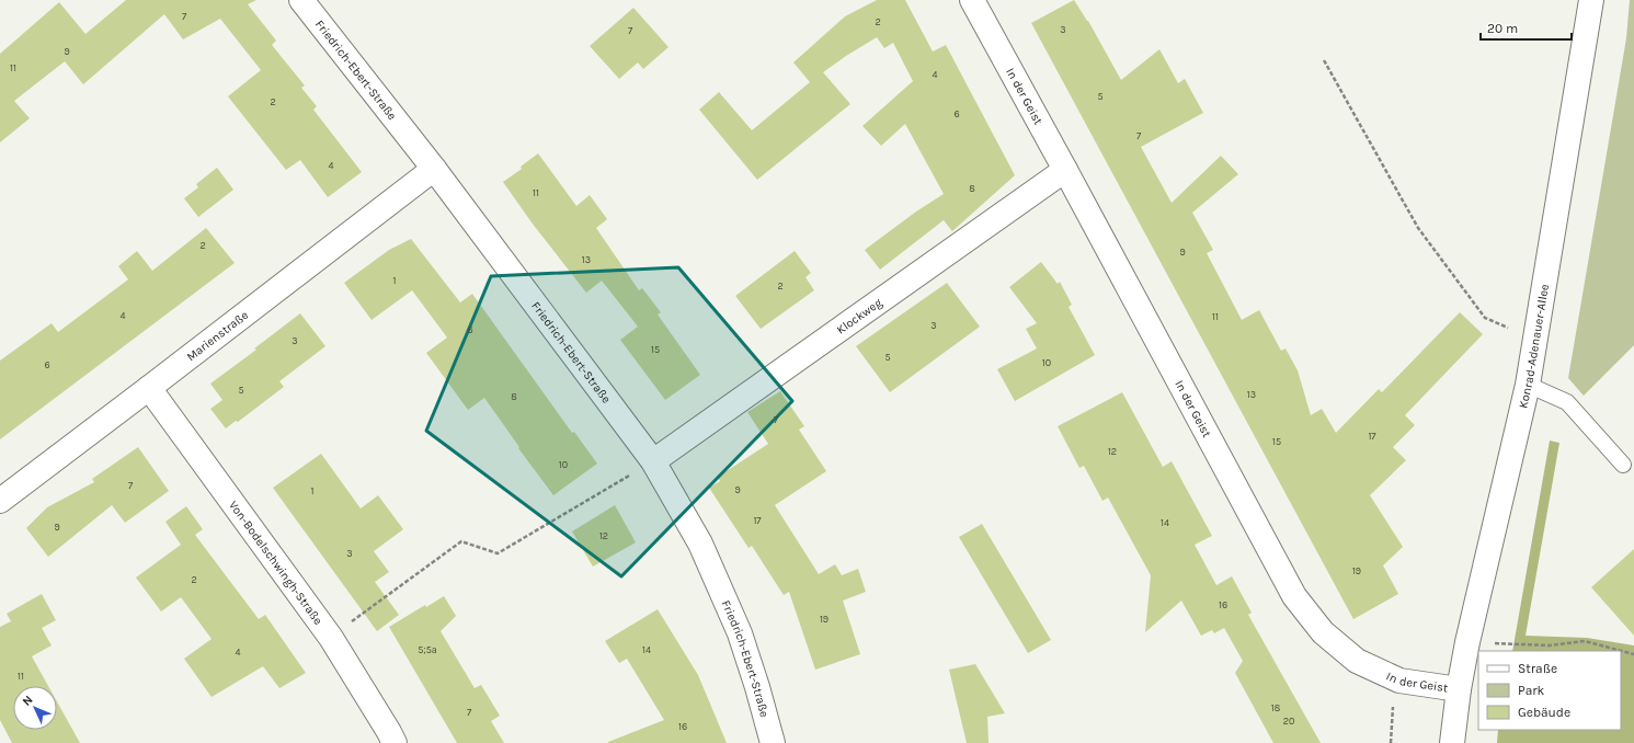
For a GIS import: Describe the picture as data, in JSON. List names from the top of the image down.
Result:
{
  "streets": {
    "street": [
      "Friedrich-Ebert-Straße",
      "In der Geist",
      "Klockweg",
      "Marienstraße",
      "Konrad-Adenauer-Allee",
      "Von-Bodelschwingh-Straße"
    ]
  },
  "crossings": [
    ["Friedrich-Ebert-Straße", "Klockweg"],
    ["Friedrich-Ebert-Straße", "Marienstraße"],
    ["In der Geist", "Klockweg"],
    ["In der Geist", "Konrad-Adenauer-Allee"],
    ["Marienstraße", "Von-Bodelschwingh-Straße"]
  ],
  "house_numbers": [
    "7",
    "2",
    "3",
    "7",
    "9",
    "11",
    "4",
    "5",
    "2",
    "6",
    "7",
    "4",
    "8",
    "11",
    "2",
    "9",
    "13",
    "1",
    "2",
    "4",
    "11",
    "3",
    "6",
    "3",
    "15",
    "5",
    "10",
    "6",
    "5",
    "13",
    "8",
    "7",
    "17",
    "15",
    "12",
    "10",
    "7",
    "9",
    "1",
    "17",
    "14",
    "9",
    "12",
    "3",
    "19",
    "2",
    "16",
    "19",
    "5;5a",
    "14",
    "4",
    "11",
    "18",
    "7",
    "20",
    "16"
  ],
  "legend": ["Straße", "Park", "Gebäude"],
  "scale_bar": "20 m",
  "north": "top left"
}
